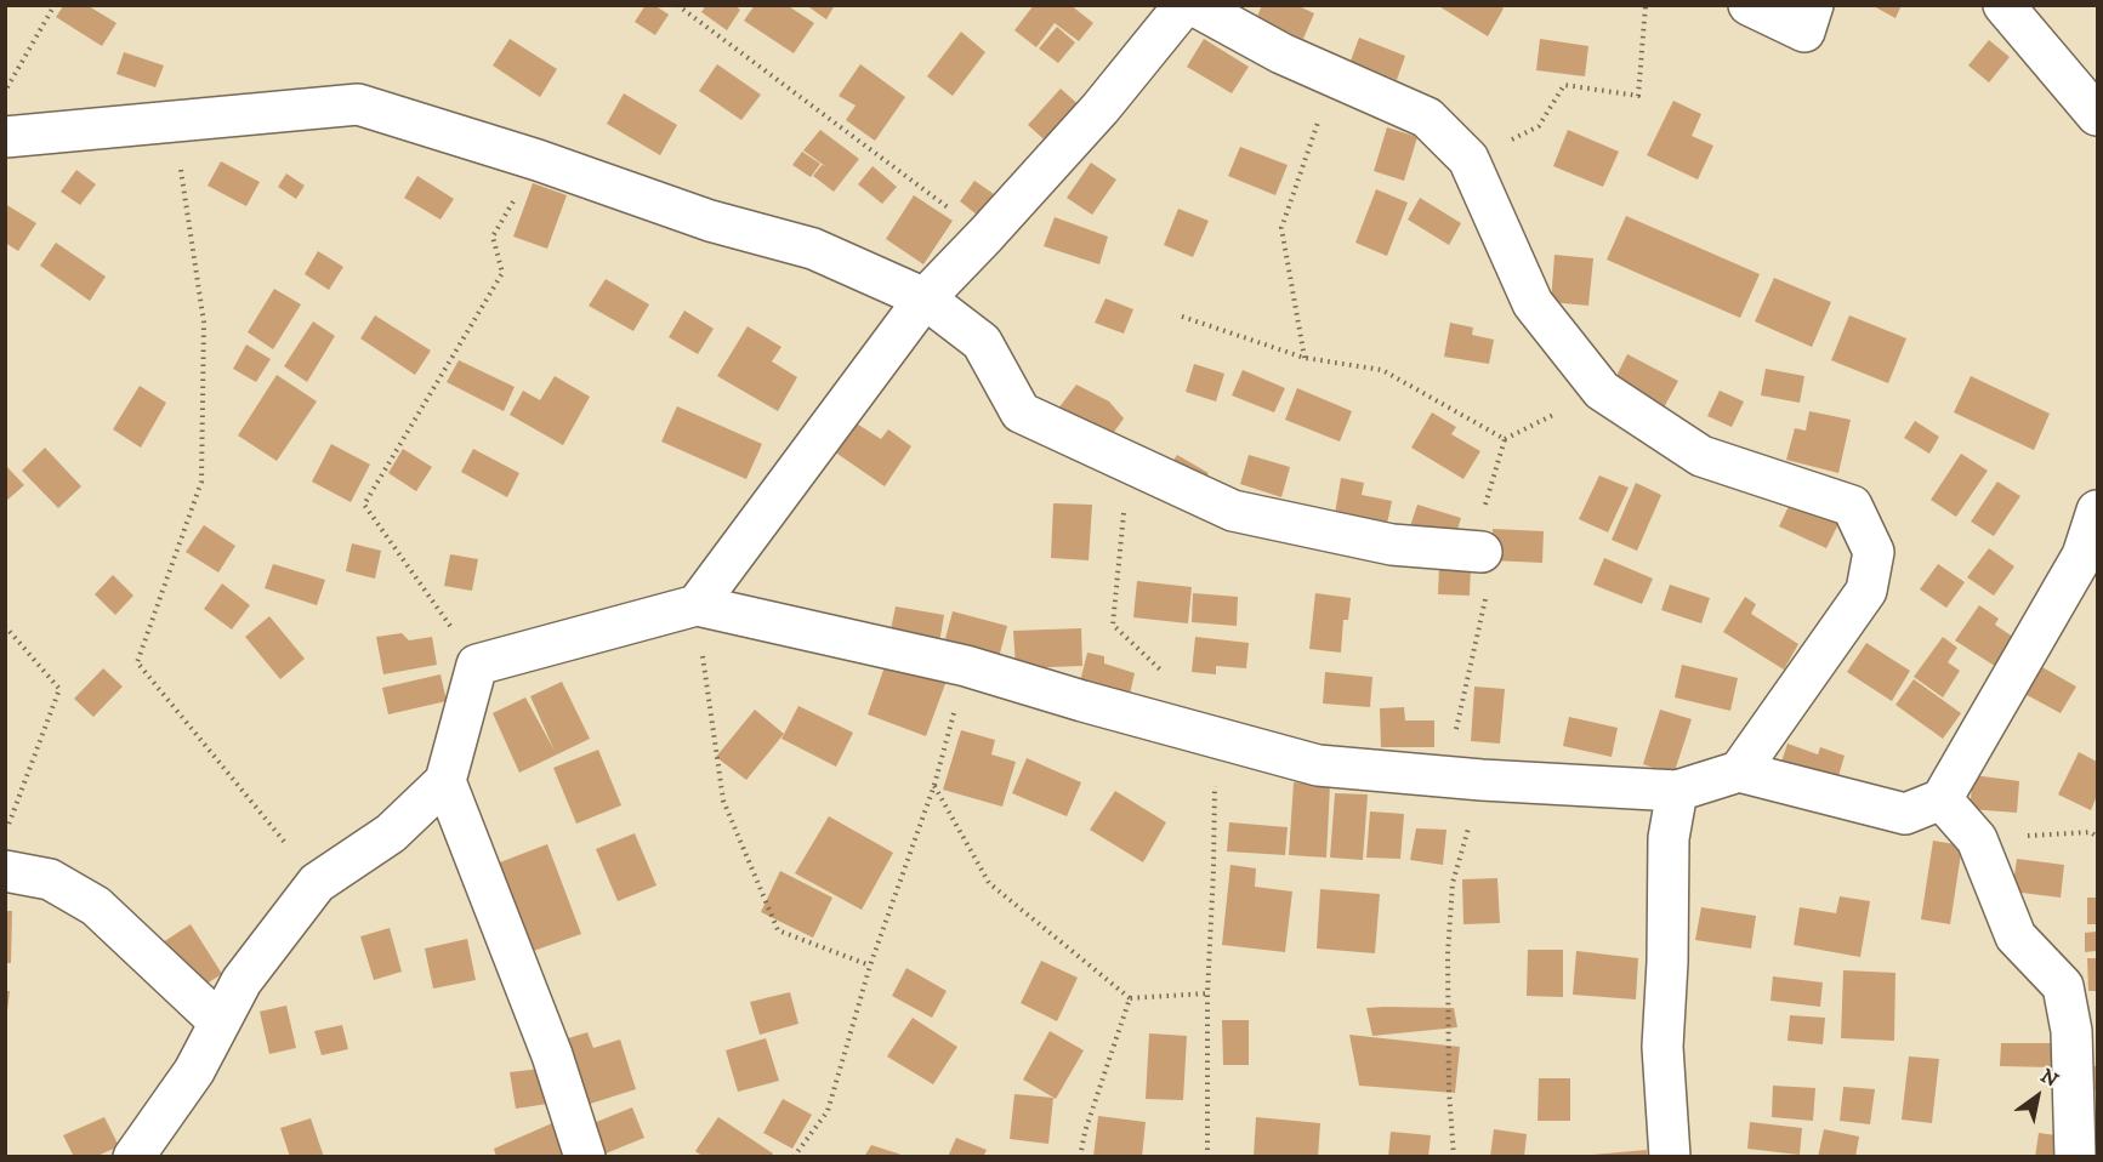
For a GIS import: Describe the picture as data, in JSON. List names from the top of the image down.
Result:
{
  "north": "top right"
}
